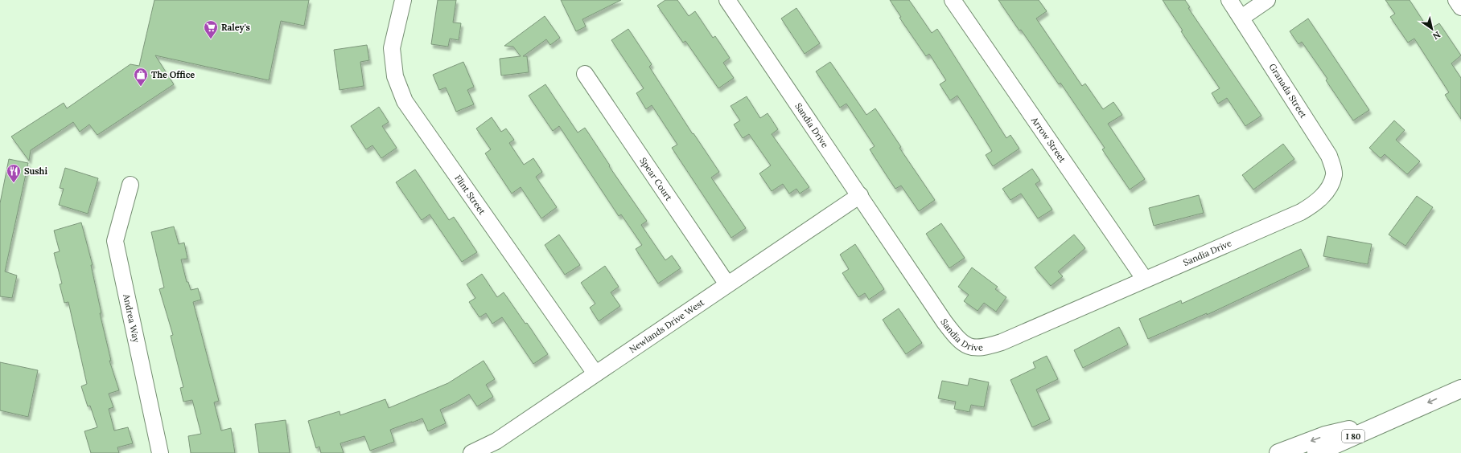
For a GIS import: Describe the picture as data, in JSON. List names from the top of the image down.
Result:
{
  "streets": {
    "highway": ["I 80"],
    "street": [
      "Granada Street",
      "Sandia Drive",
      "Arrow Street",
      "Spear Court",
      "Flint Street",
      "Andrea Way",
      "Newlands Drive West"
    ]
  },
  "crossings": [
    ["Granada Street", "Sandia Drive"],
    ["Sandia Drive", "Arrow Street"],
    ["Sandia Drive", "Newlands Drive West"],
    ["Spear Court", "Newlands Drive West"],
    ["Flint Street", "Newlands Drive West"]
  ],
  "places": {
    "supermarket": ["Raley's"],
    "shop": ["The Office"],
    "restaurant": ["Sushi"]
  },
  "north": "bottom right"
}
